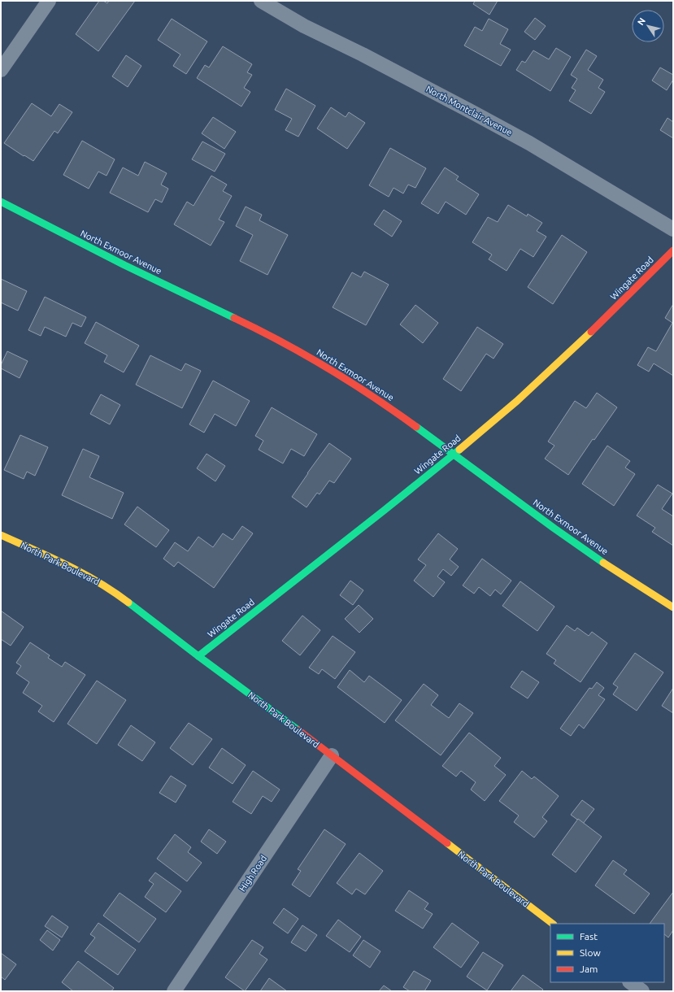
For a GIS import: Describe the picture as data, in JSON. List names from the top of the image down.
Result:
{
  "streets": {
    "street": [
      "North Montclair Avenue",
      "North Exmoor Avenue",
      "Wingate Road",
      "North Park Boulevard",
      "High Road"
    ]
  },
  "crossings": [
    ["North Exmoor Avenue", "Wingate Road"],
    ["Wingate Road", "North Park Boulevard"],
    ["North Park Boulevard", "High Road"]
  ],
  "legend": ["Fast", "Slow", "Jam"],
  "north": "top left"
}
